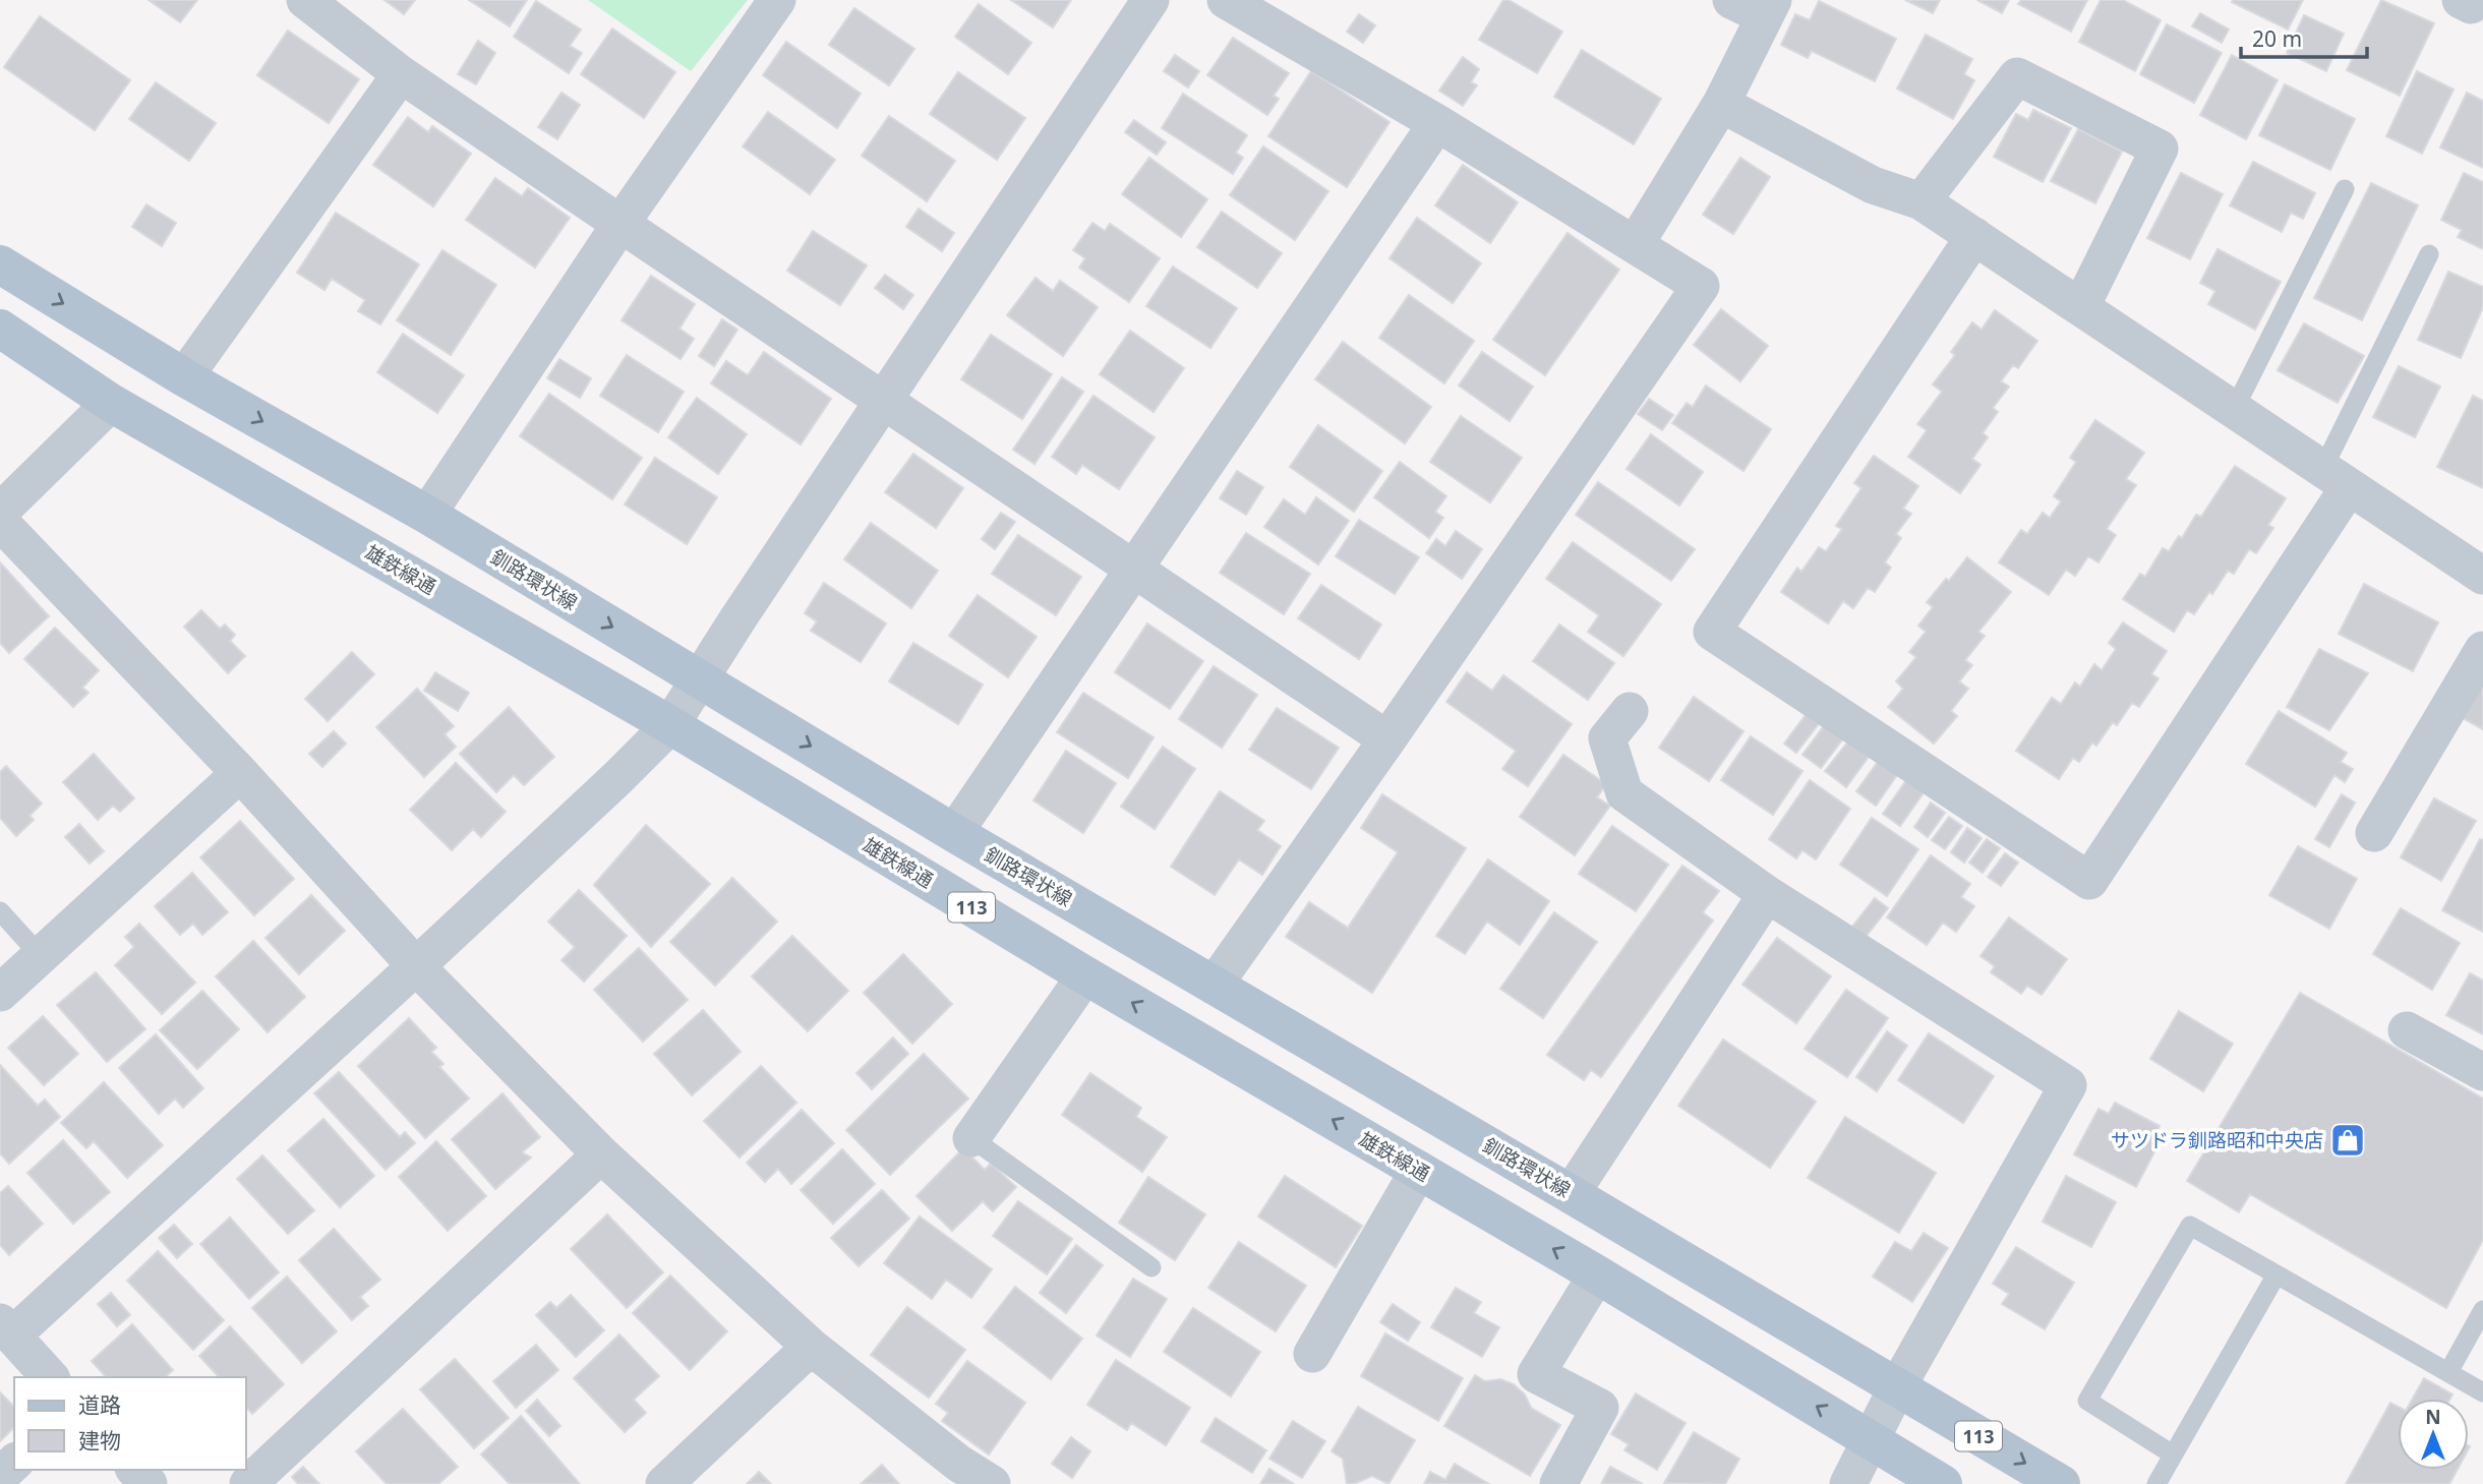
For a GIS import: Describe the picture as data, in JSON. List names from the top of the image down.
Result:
{
  "streets": {
    "main road": ["雄鉄線通", "釧路環状線", "113"]
  },
  "one_way": ["雄鉄線通", "釧路環状線"],
  "places": {
    "shop": ["サツドラ釧路昭和中央店"]
  },
  "legend": ["道路", "建物"],
  "scale_bar": "20 m",
  "north": "top"
}
